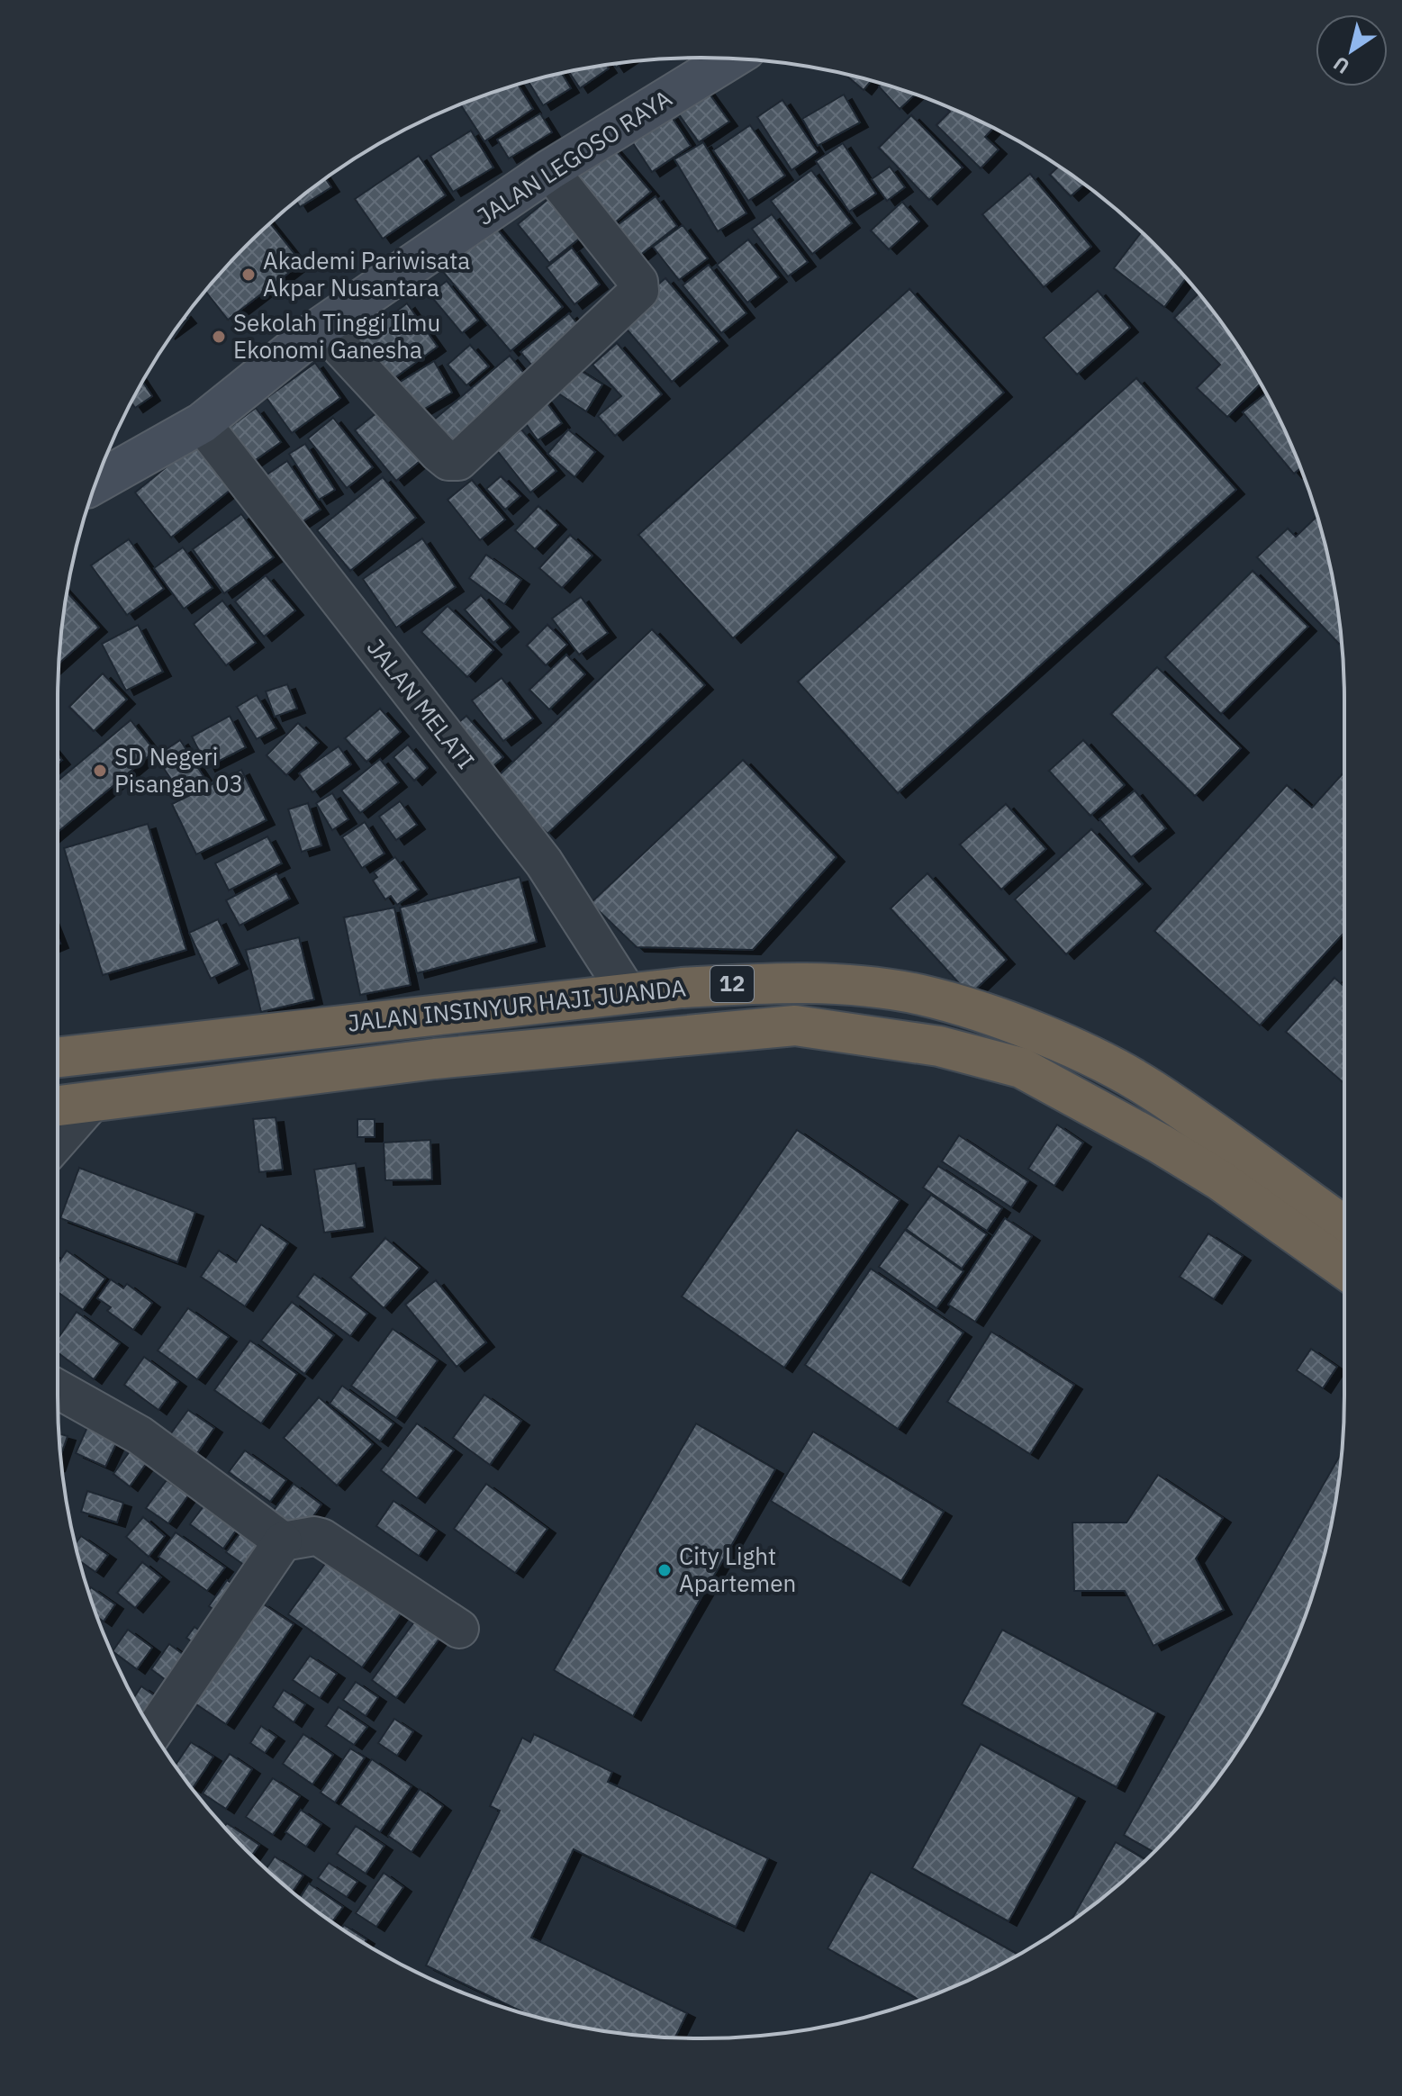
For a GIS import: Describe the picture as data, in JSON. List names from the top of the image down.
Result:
{
  "streets": {
    "highway": ["12", "JALAN INSINYUR HAJI JUANDA"],
    "street": ["JALAN LEGOSO RAYA", "JALAN MELATI"]
  },
  "crossings": [
    ["JALAN LEGOSO RAYA", "JALAN MELATI"],
    ["JALAN MELATI", "JALAN INSINYUR HAJI JUANDA"]
  ],
  "places": [
    "Akademi Pariwisata Akpar Nusantara",
    "Sekolah Tinggi Ilmu Ekonomi Ganesha",
    "SD Negeri Pisangan 03",
    "City Light Apartemen"
  ],
  "north": "bottom left"
}
